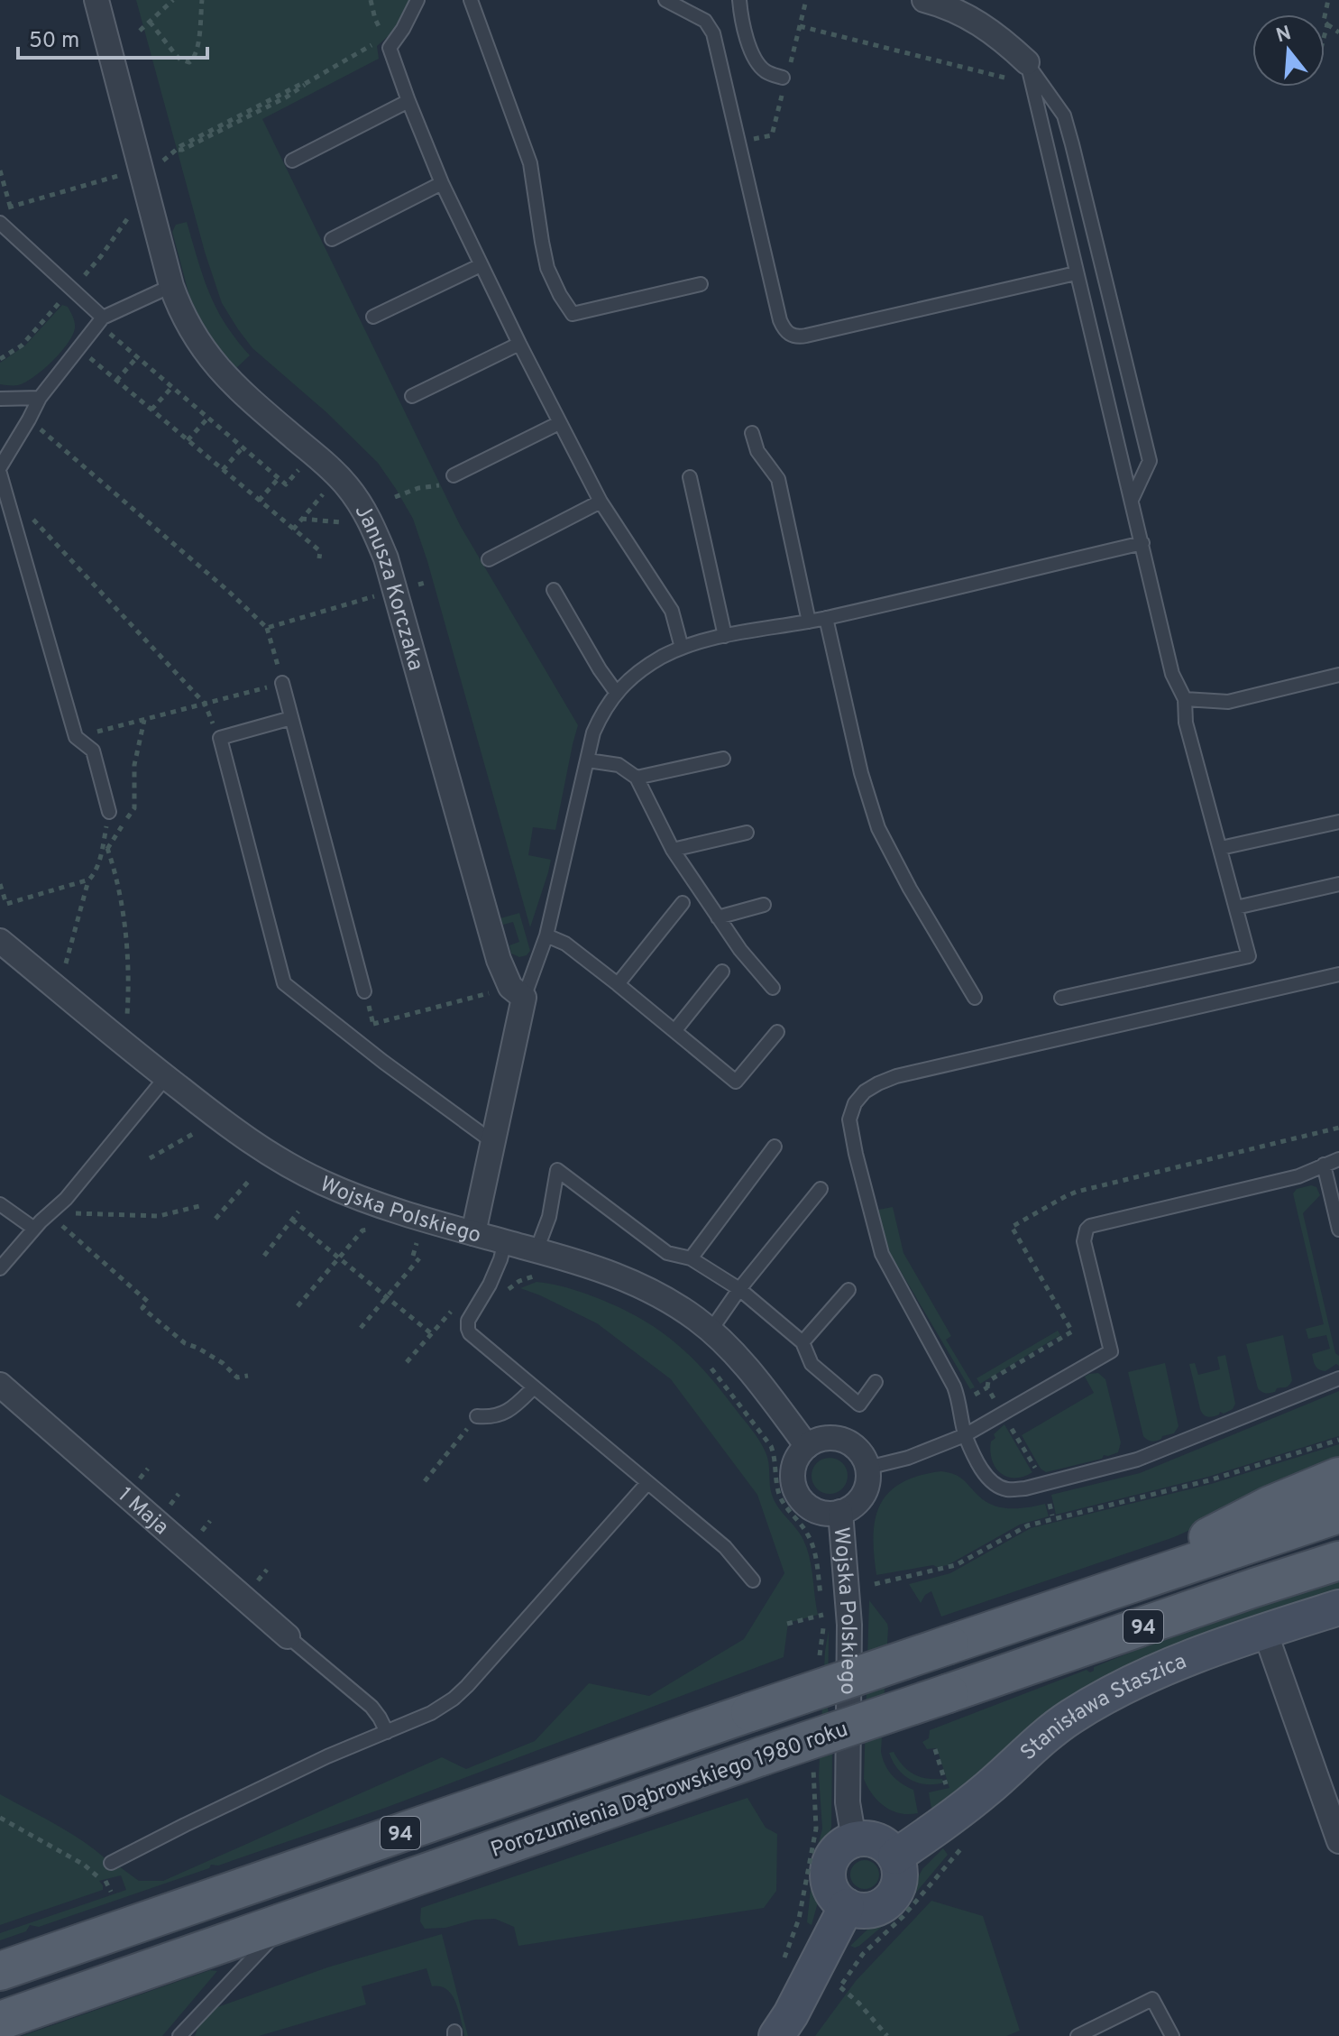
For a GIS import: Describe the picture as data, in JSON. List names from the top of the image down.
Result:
{
  "streets": {
    "main road": ["94", "Porozumienia Dąbrowskiego 1980 roku"],
    "street": [
      "Janusza Korczaka",
      "Wojska Polskiego",
      "1 Maja",
      "Stanisława Staszica"
    ]
  },
  "crossings": [
    ["Wojska Polskiego", "Stanisława Staszica"]
  ],
  "scale_bar": "50 m",
  "north": "top"
}
